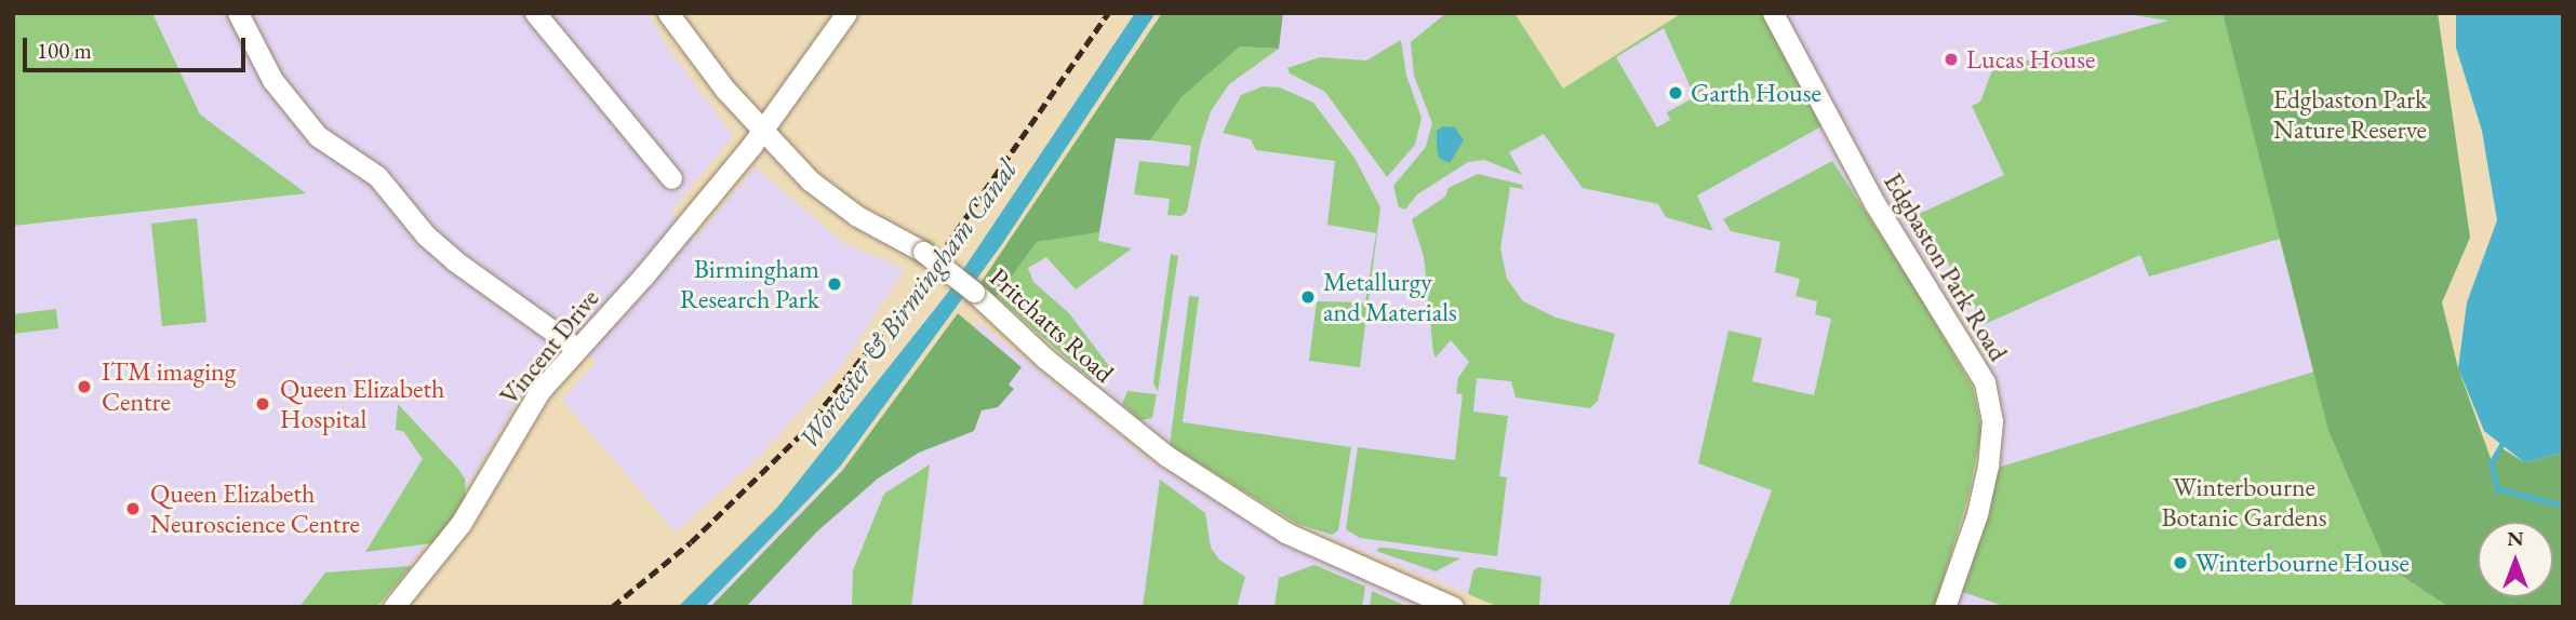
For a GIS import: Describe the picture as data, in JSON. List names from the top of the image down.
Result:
{
  "streets": {
    "street": ["Edgbaston Park Road", "Pritchatts Road", "Vincent Drive"]
  },
  "crossings": [
    ["Pritchatts Road", "Vincent Drive"]
  ],
  "water": ["Worcester & Birmingham Canal"],
  "parks": ["Edgbaston Park Nature Reserve", "Winterbourne Botanic Gardens"],
  "places": [
    "Lucas House",
    "Garth House",
    "Birmingham Research Park",
    "Metallurgy and Materials",
    "ITM imaging Centre",
    "Queen Elizabeth Hospital",
    "Queen Elizabeth Neuroscience Centre",
    "Winterbourne House"
  ],
  "scale_bar": "100 m",
  "north": "top"
}
